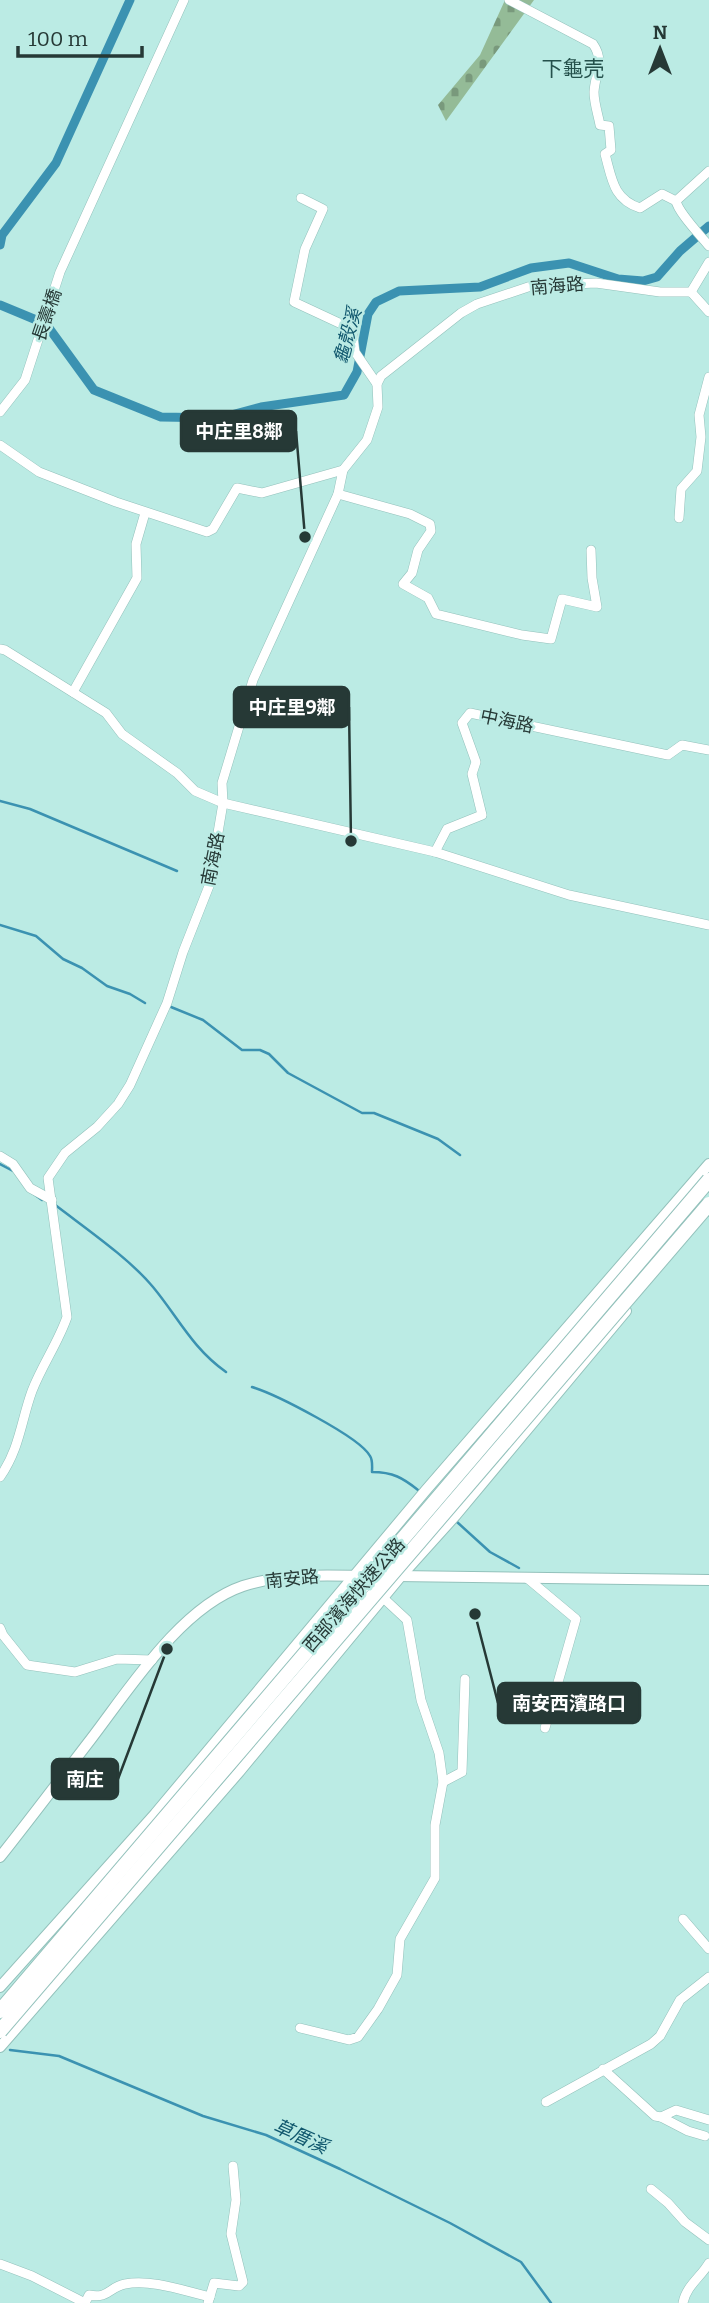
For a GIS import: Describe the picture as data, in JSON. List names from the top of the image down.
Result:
{
  "streets": {
    "highway": ["西部濱海快速公路"],
    "street": [
      "南海路",
      "長壽橋",
      "中海路",
      "南安路"
    ]
  },
  "districts": ["下龜壳"],
  "water": ["龜殼溪", "草厝溪"],
  "places": [
    "中庄里8鄰",
    "中庄里9鄰",
    "南安西濱路口",
    "南庄"
  ],
  "scale_bar": "100 m",
  "north": "top"
}
